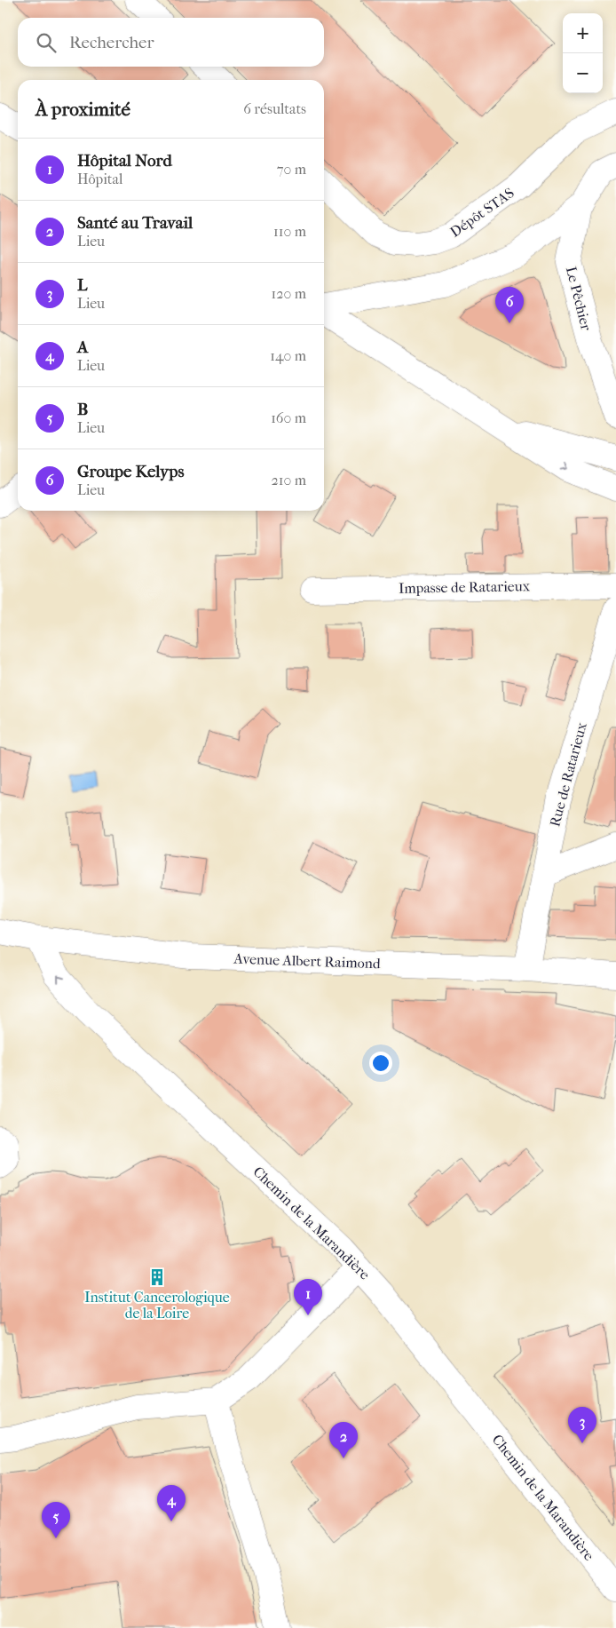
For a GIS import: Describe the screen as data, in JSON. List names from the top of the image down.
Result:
{
  "streets": {
    "street": [
      "Dépôt STAS",
      "Le Pêchier",
      "Impasse de Ratarieux",
      "Rue de Ratarieux",
      "Avenue Albert Raimond",
      "Chemin de la Marandière"
    ]
  },
  "crossings": [
    ["Rue de Ratarieux", "Avenue Albert Raimond"],
    ["Avenue Albert Raimond", "Chemin de la Marandière"]
  ],
  "one_way": ["Chemin de la Marandière"],
  "places": {
    "building": ["Institut Cancerologique de la Loire"]
  },
  "page": {
    "map_buttons": ["+", "−"],
    "search": "Rechercher",
    "heading": ["À proximité", "6 résultats"],
    "list": [
      {
        "mark": "1",
        "name": "Hôpital Nord",
        "note": "Hôpital",
        "value": "70 m"
      },
      {
        "mark": "2",
        "name": "Santé au Travail",
        "note": "Lieu",
        "value": "110 m"
      },
      {
        "mark": "3",
        "name": "L",
        "note": "Lieu",
        "value": "120 m"
      },
      {
        "mark": "4",
        "name": "A",
        "note": "Lieu",
        "value": "140 m"
      },
      {
        "mark": "5",
        "name": "B",
        "note": "Lieu",
        "value": "160 m"
      },
      {
        "mark": "6",
        "name": "Groupe Kelyps",
        "note": "Lieu",
        "value": "210 m"
      }
    ],
    "pins": [
      "6",
      "1",
      "3",
      "2",
      "4",
      "5"
    ]
  }
}
